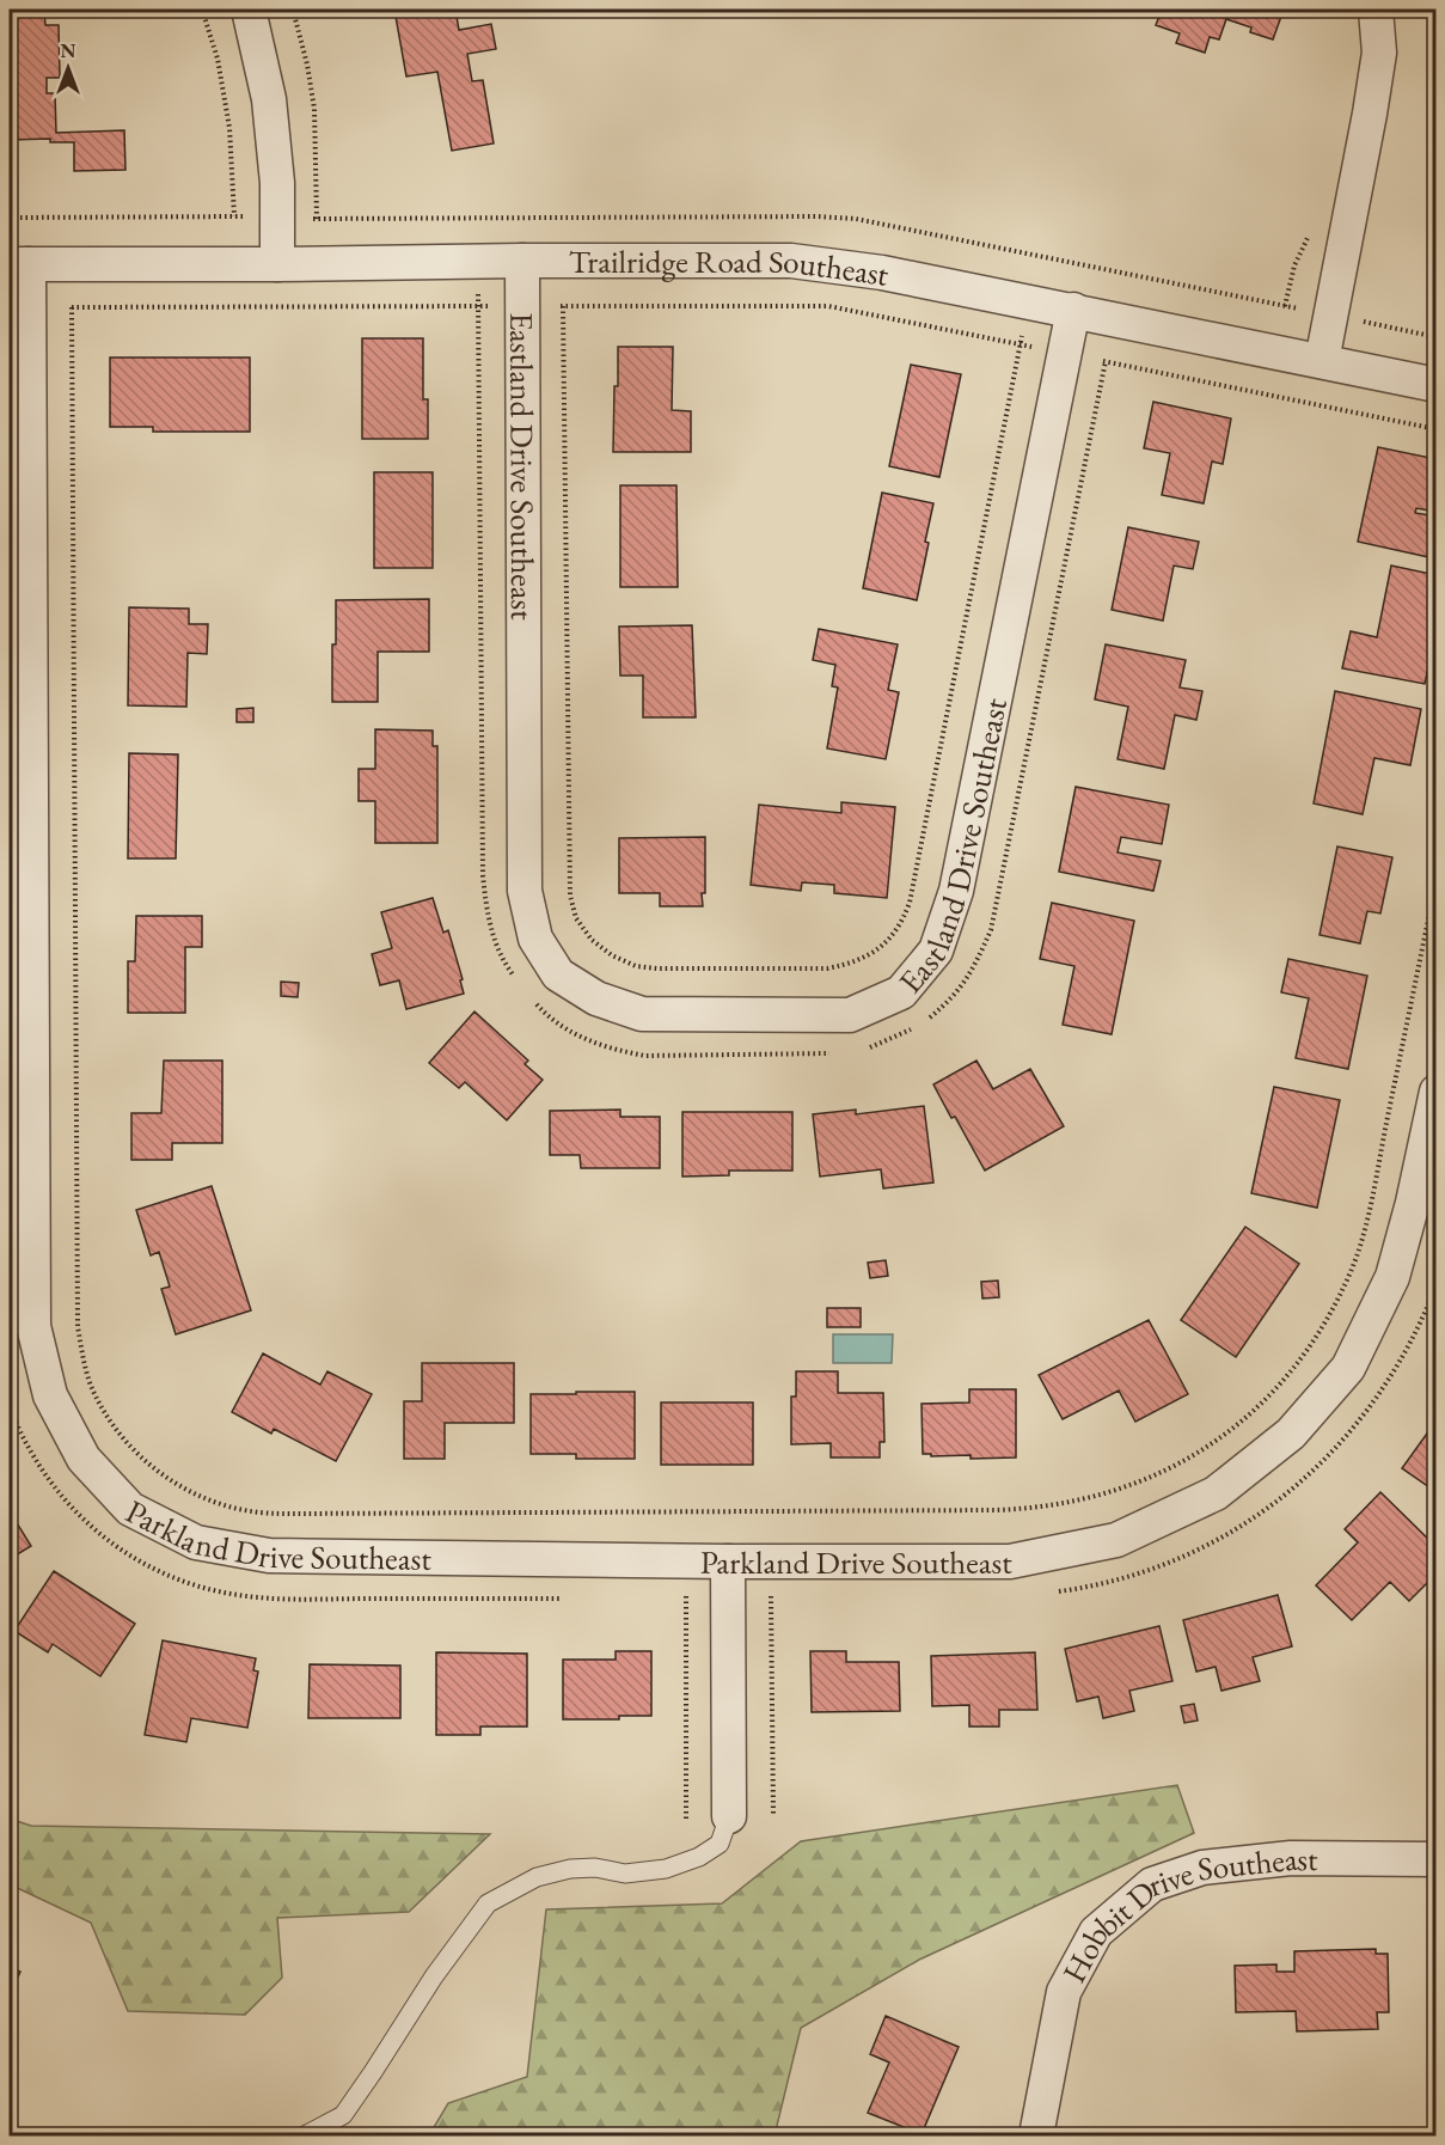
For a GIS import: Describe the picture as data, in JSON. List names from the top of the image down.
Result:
{
  "streets": {
    "street": [
      "Trailridge Road Southeast",
      "Eastland Drive Southeast",
      "Parkland Drive Southeast",
      "Hobbit Drive Southeast"
    ]
  },
  "crossings": [
    ["Trailridge Road Southeast", "Eastland Drive Southeast"],
    ["Trailridge Road Southeast", "Parkland Drive Southeast"]
  ],
  "north": "top"
}
